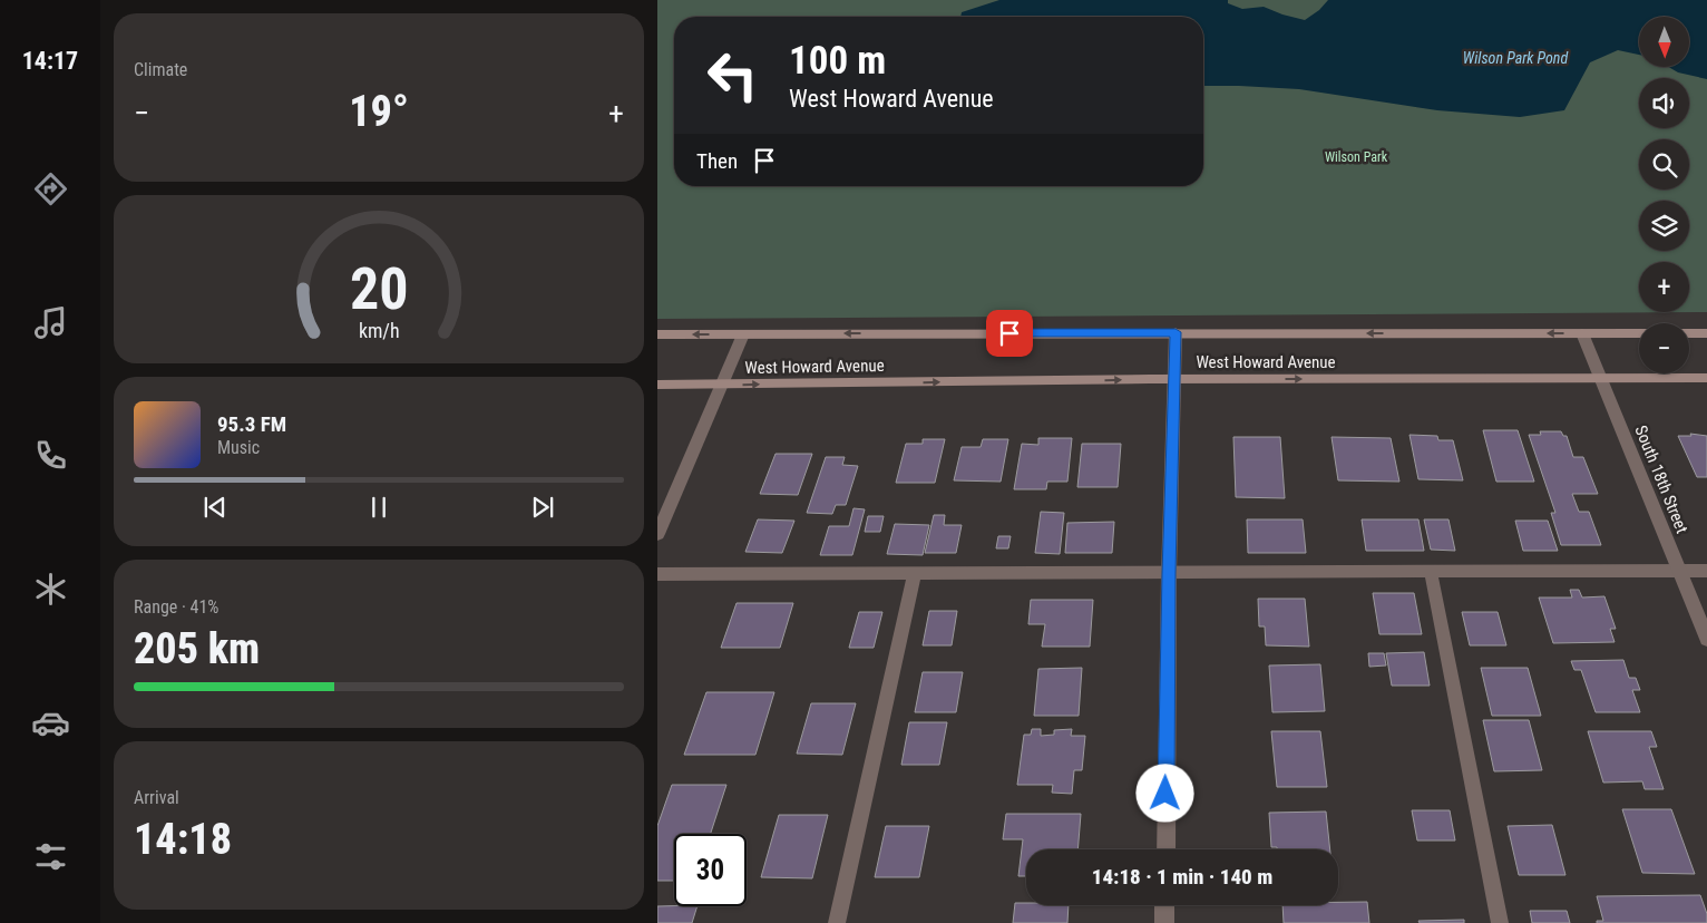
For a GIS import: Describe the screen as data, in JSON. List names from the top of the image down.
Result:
{
  "streets": {
    "main road": ["West Howard Avenue"],
    "street": ["South 18th Street"]
  },
  "crossings": [
    ["West Howard Avenue", "South 18th Street"]
  ],
  "water": ["Wilson Park Pond"],
  "parks": ["Wilson Park"],
  "north": "bottom",
  "page": {
    "tabs": "14:17",
    "tile": [
      "Climate",
      ["Range · 41%", "205 km"],
      ["Arrival", "14:18"]
    ],
    "map_buttons": ["+", "−"],
    "turn": ["100 m", "West Howard Avenue"],
    "heat": ["−", "19°", "+"],
    "then": "Then",
    "song": ["95.3 FM", "Music"],
    "limit": "30",
    "trip": "14:18 · 1 min · 140 m",
    "gauge": ["20", "km/h"]
  }
}
